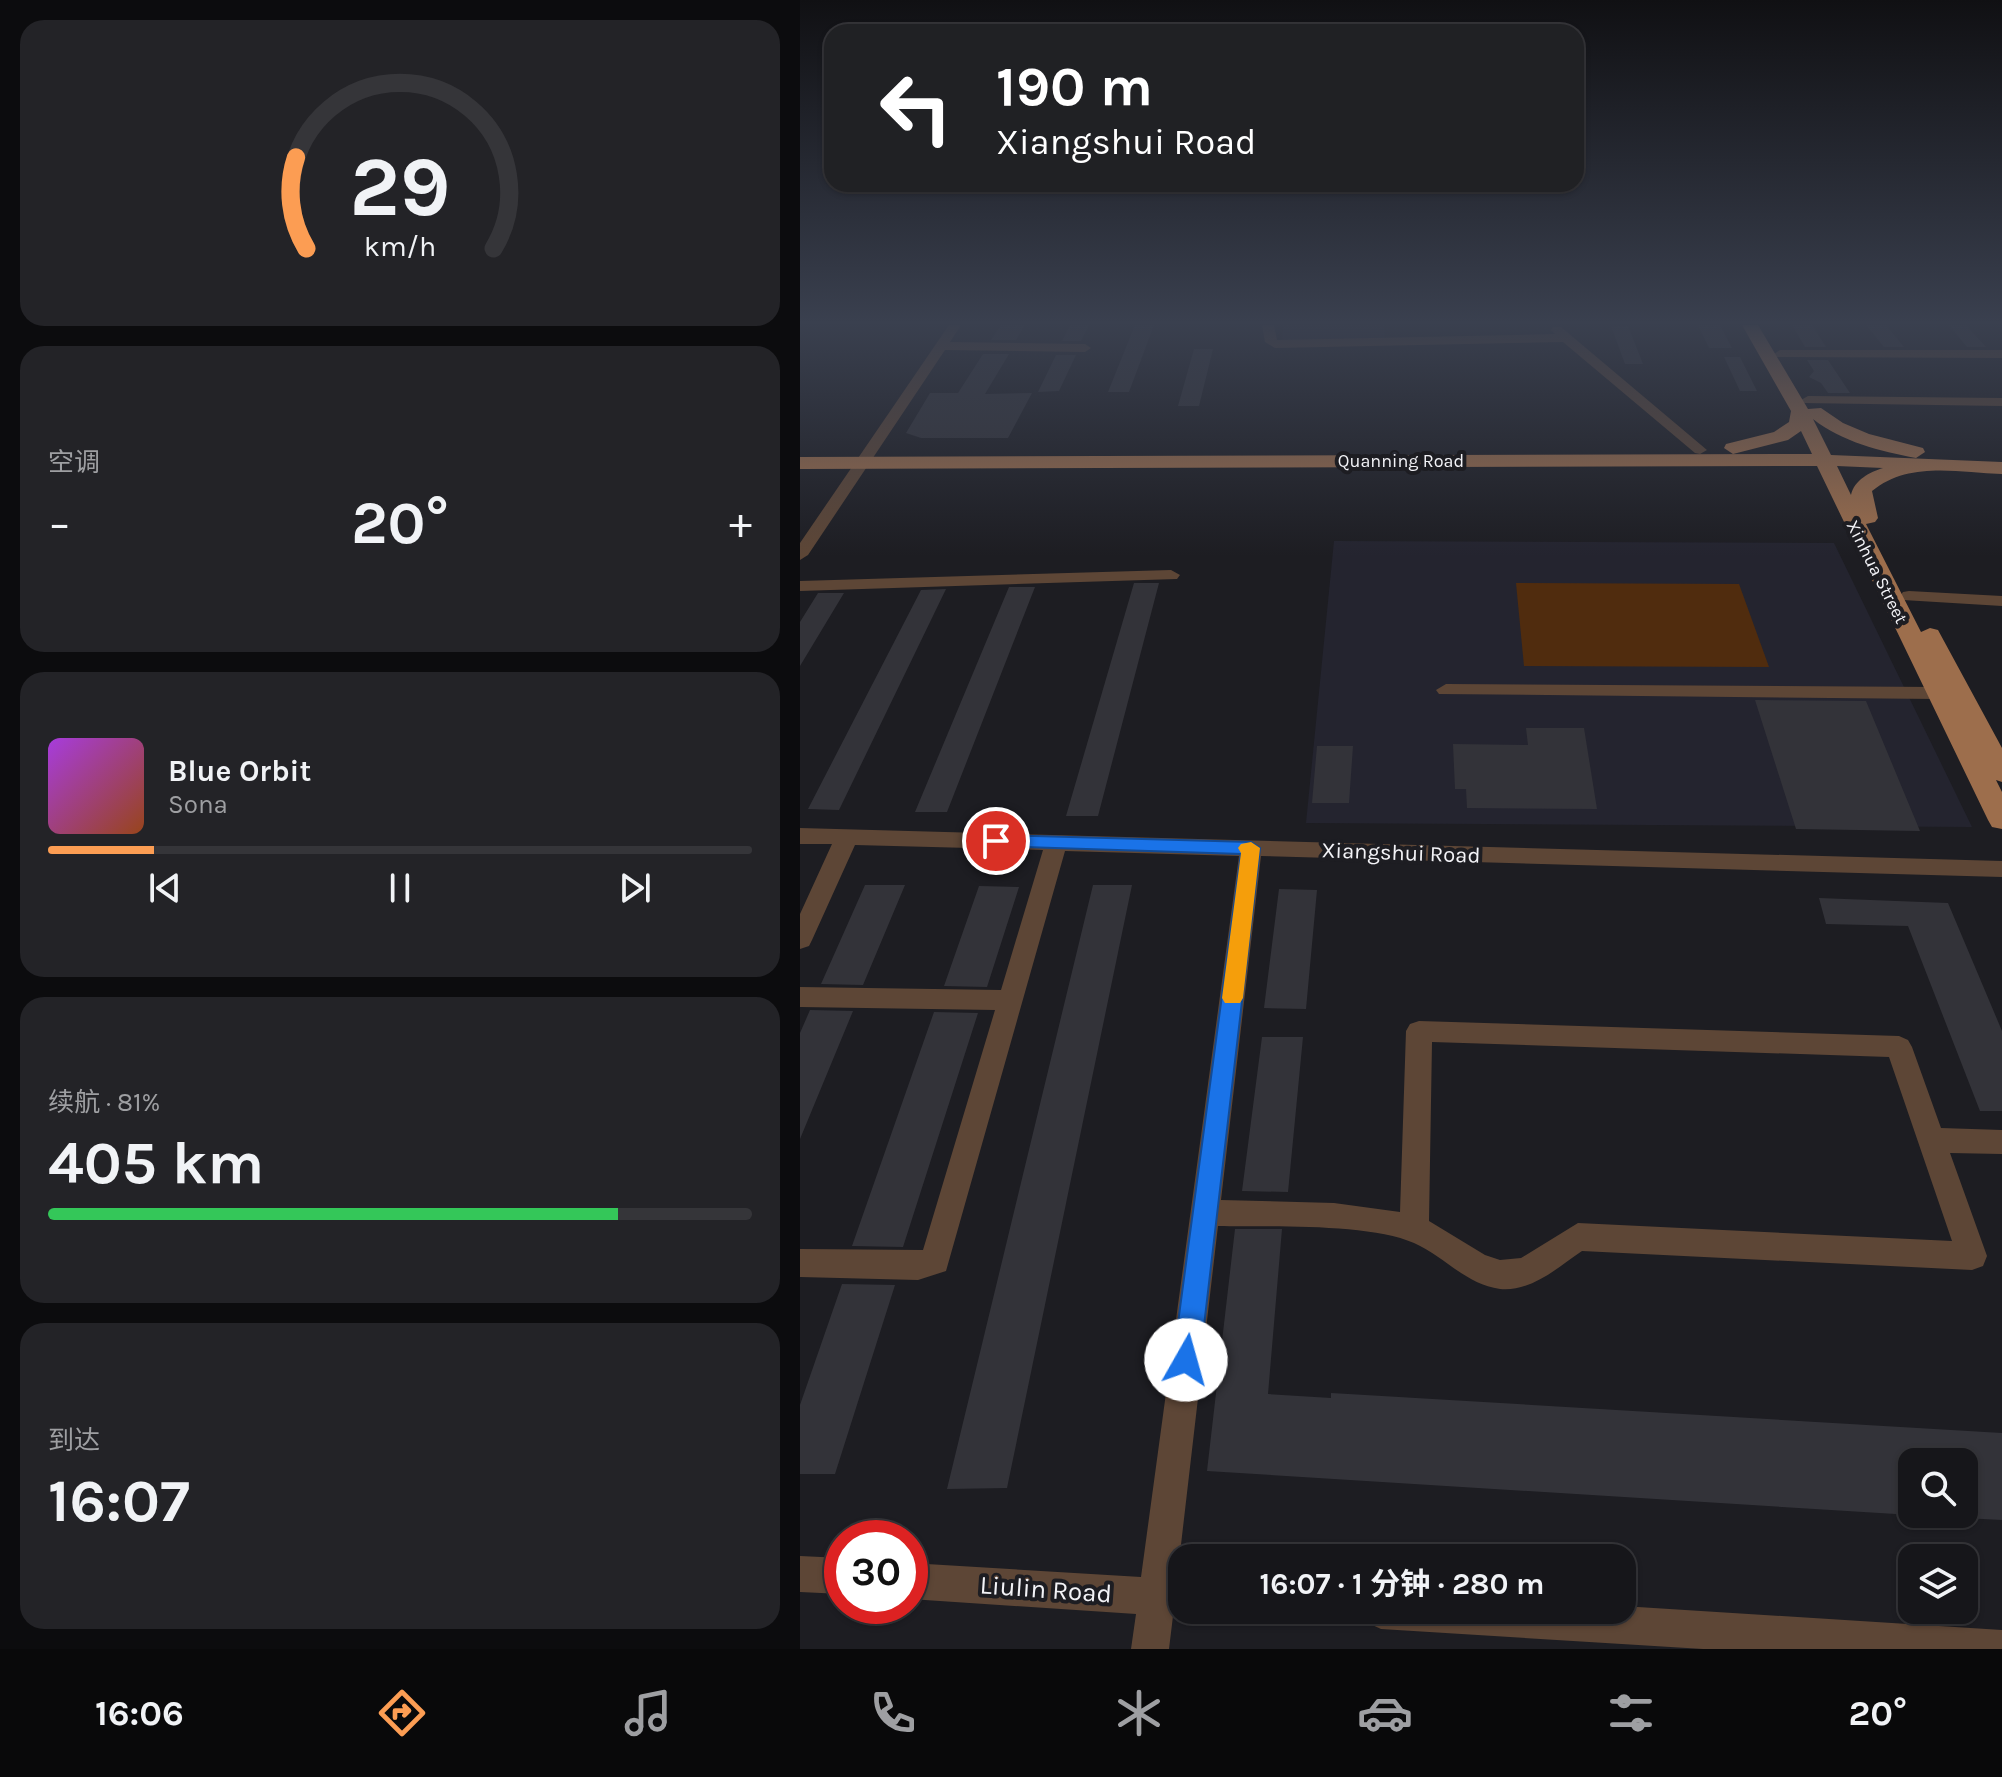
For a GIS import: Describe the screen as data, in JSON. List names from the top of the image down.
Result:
{
  "streets": {
    "main road": ["Quanning Road", "Xinhua Street"],
    "street": ["Xiangshui Road", "Liulin Road"]
  },
  "crossings": [
    ["Quanning Road", "Xinhua Street"]
  ],
  "page": {
    "turn": ["190 m", "Xiangshui Road"],
    "tile": [
      "空调",
      ["续航 · 81%", "405 km"],
      ["到达", "16:07"]
    ],
    "heat": ["−", "20°", "+"],
    "song": ["Blue Orbit", "Sona"],
    "limit": "30",
    "trip": "16:07 · 1 分钟 · 280 m",
    "tabs": ["16:06", "20°"],
    "gauge": ["29", "km/h"]
  }
}
